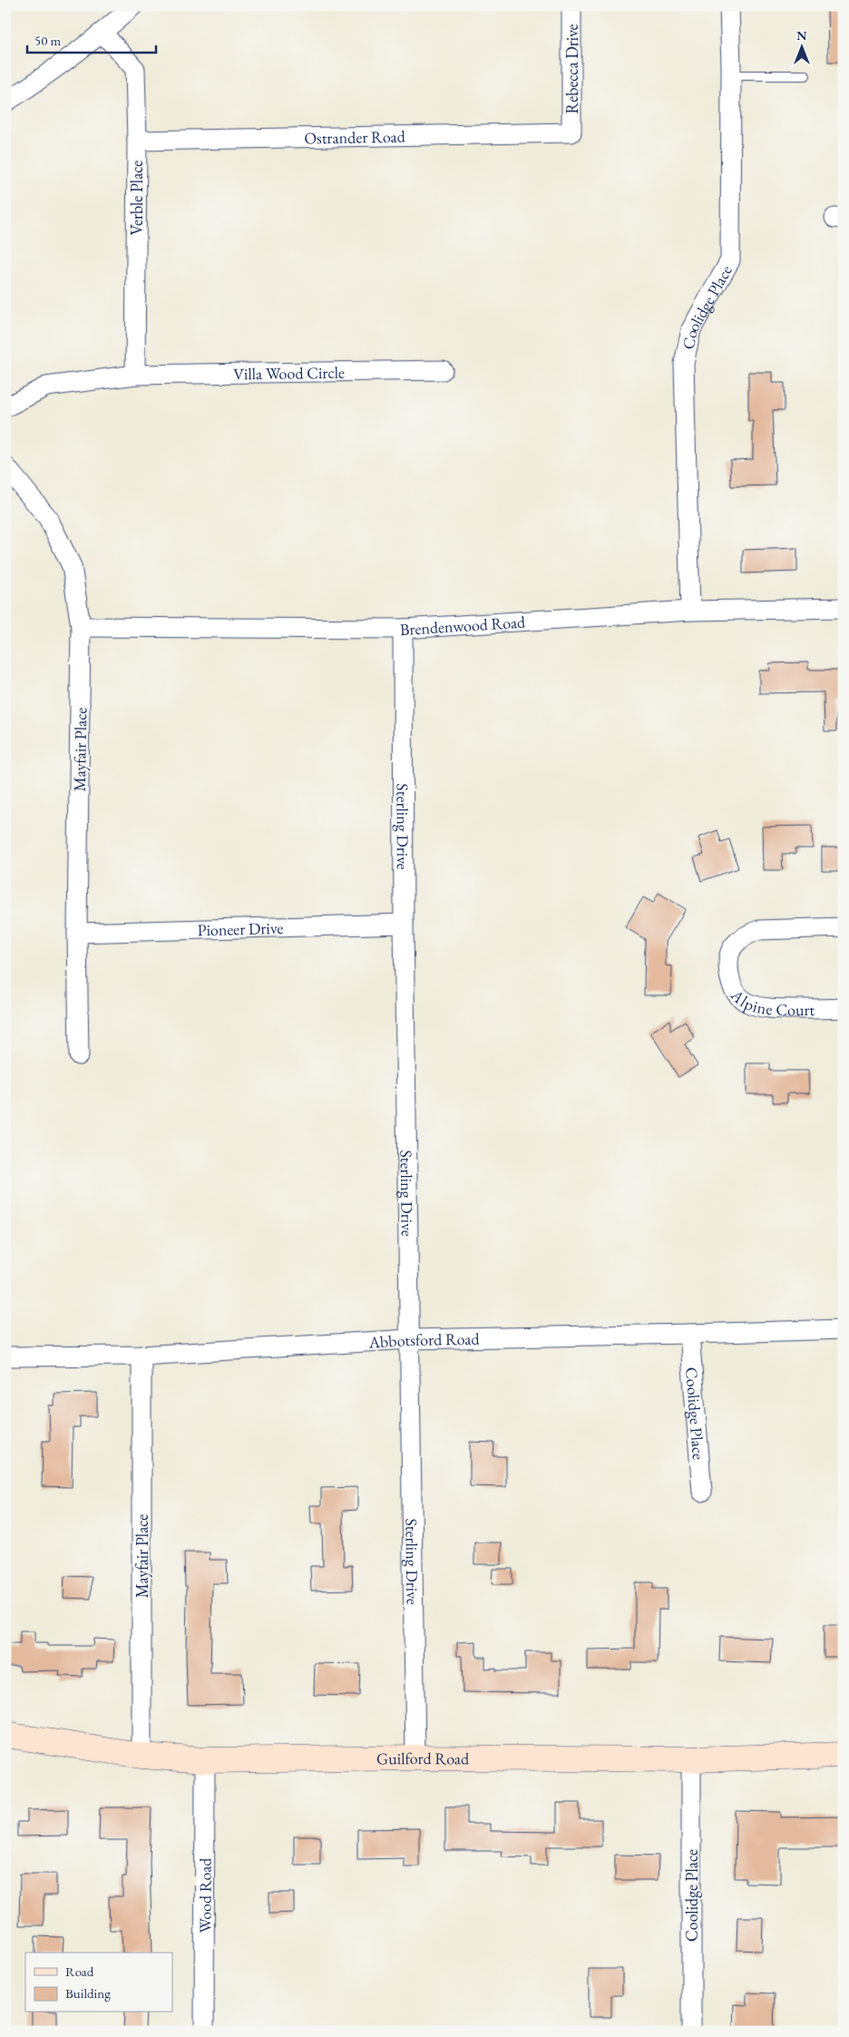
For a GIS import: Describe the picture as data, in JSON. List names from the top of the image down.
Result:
{
  "streets": {
    "street": [
      "Rebecca Drive",
      "Ostrander Road",
      "Verble Place",
      "Coolidge Place",
      "Villa Wood Circle",
      "Brendenwood Road",
      "Mayfair Place",
      "Sterling Drive",
      "Pioneer Drive",
      "Alpine Court",
      "Abbotsford Road",
      "Guilford Road",
      "Wood Road"
    ]
  },
  "crossings": [
    ["Rebecca Drive", "Ostrander Road"],
    ["Ostrander Road", "Verble Place"],
    ["Verble Place", "Villa Wood Circle"],
    ["Coolidge Place", "Brendenwood Road"],
    ["Coolidge Place", "Abbotsford Road"],
    ["Coolidge Place", "Guilford Road"],
    ["Brendenwood Road", "Mayfair Place"],
    ["Brendenwood Road", "Sterling Drive"],
    ["Mayfair Place", "Pioneer Drive"],
    ["Mayfair Place", "Abbotsford Road"],
    ["Mayfair Place", "Guilford Road"],
    ["Sterling Drive", "Pioneer Drive"],
    ["Sterling Drive", "Abbotsford Road"],
    ["Sterling Drive", "Guilford Road"],
    ["Guilford Road", "Wood Road"]
  ],
  "legend": ["Road", "Building"],
  "scale_bar": "50 m",
  "north": "top"
}
